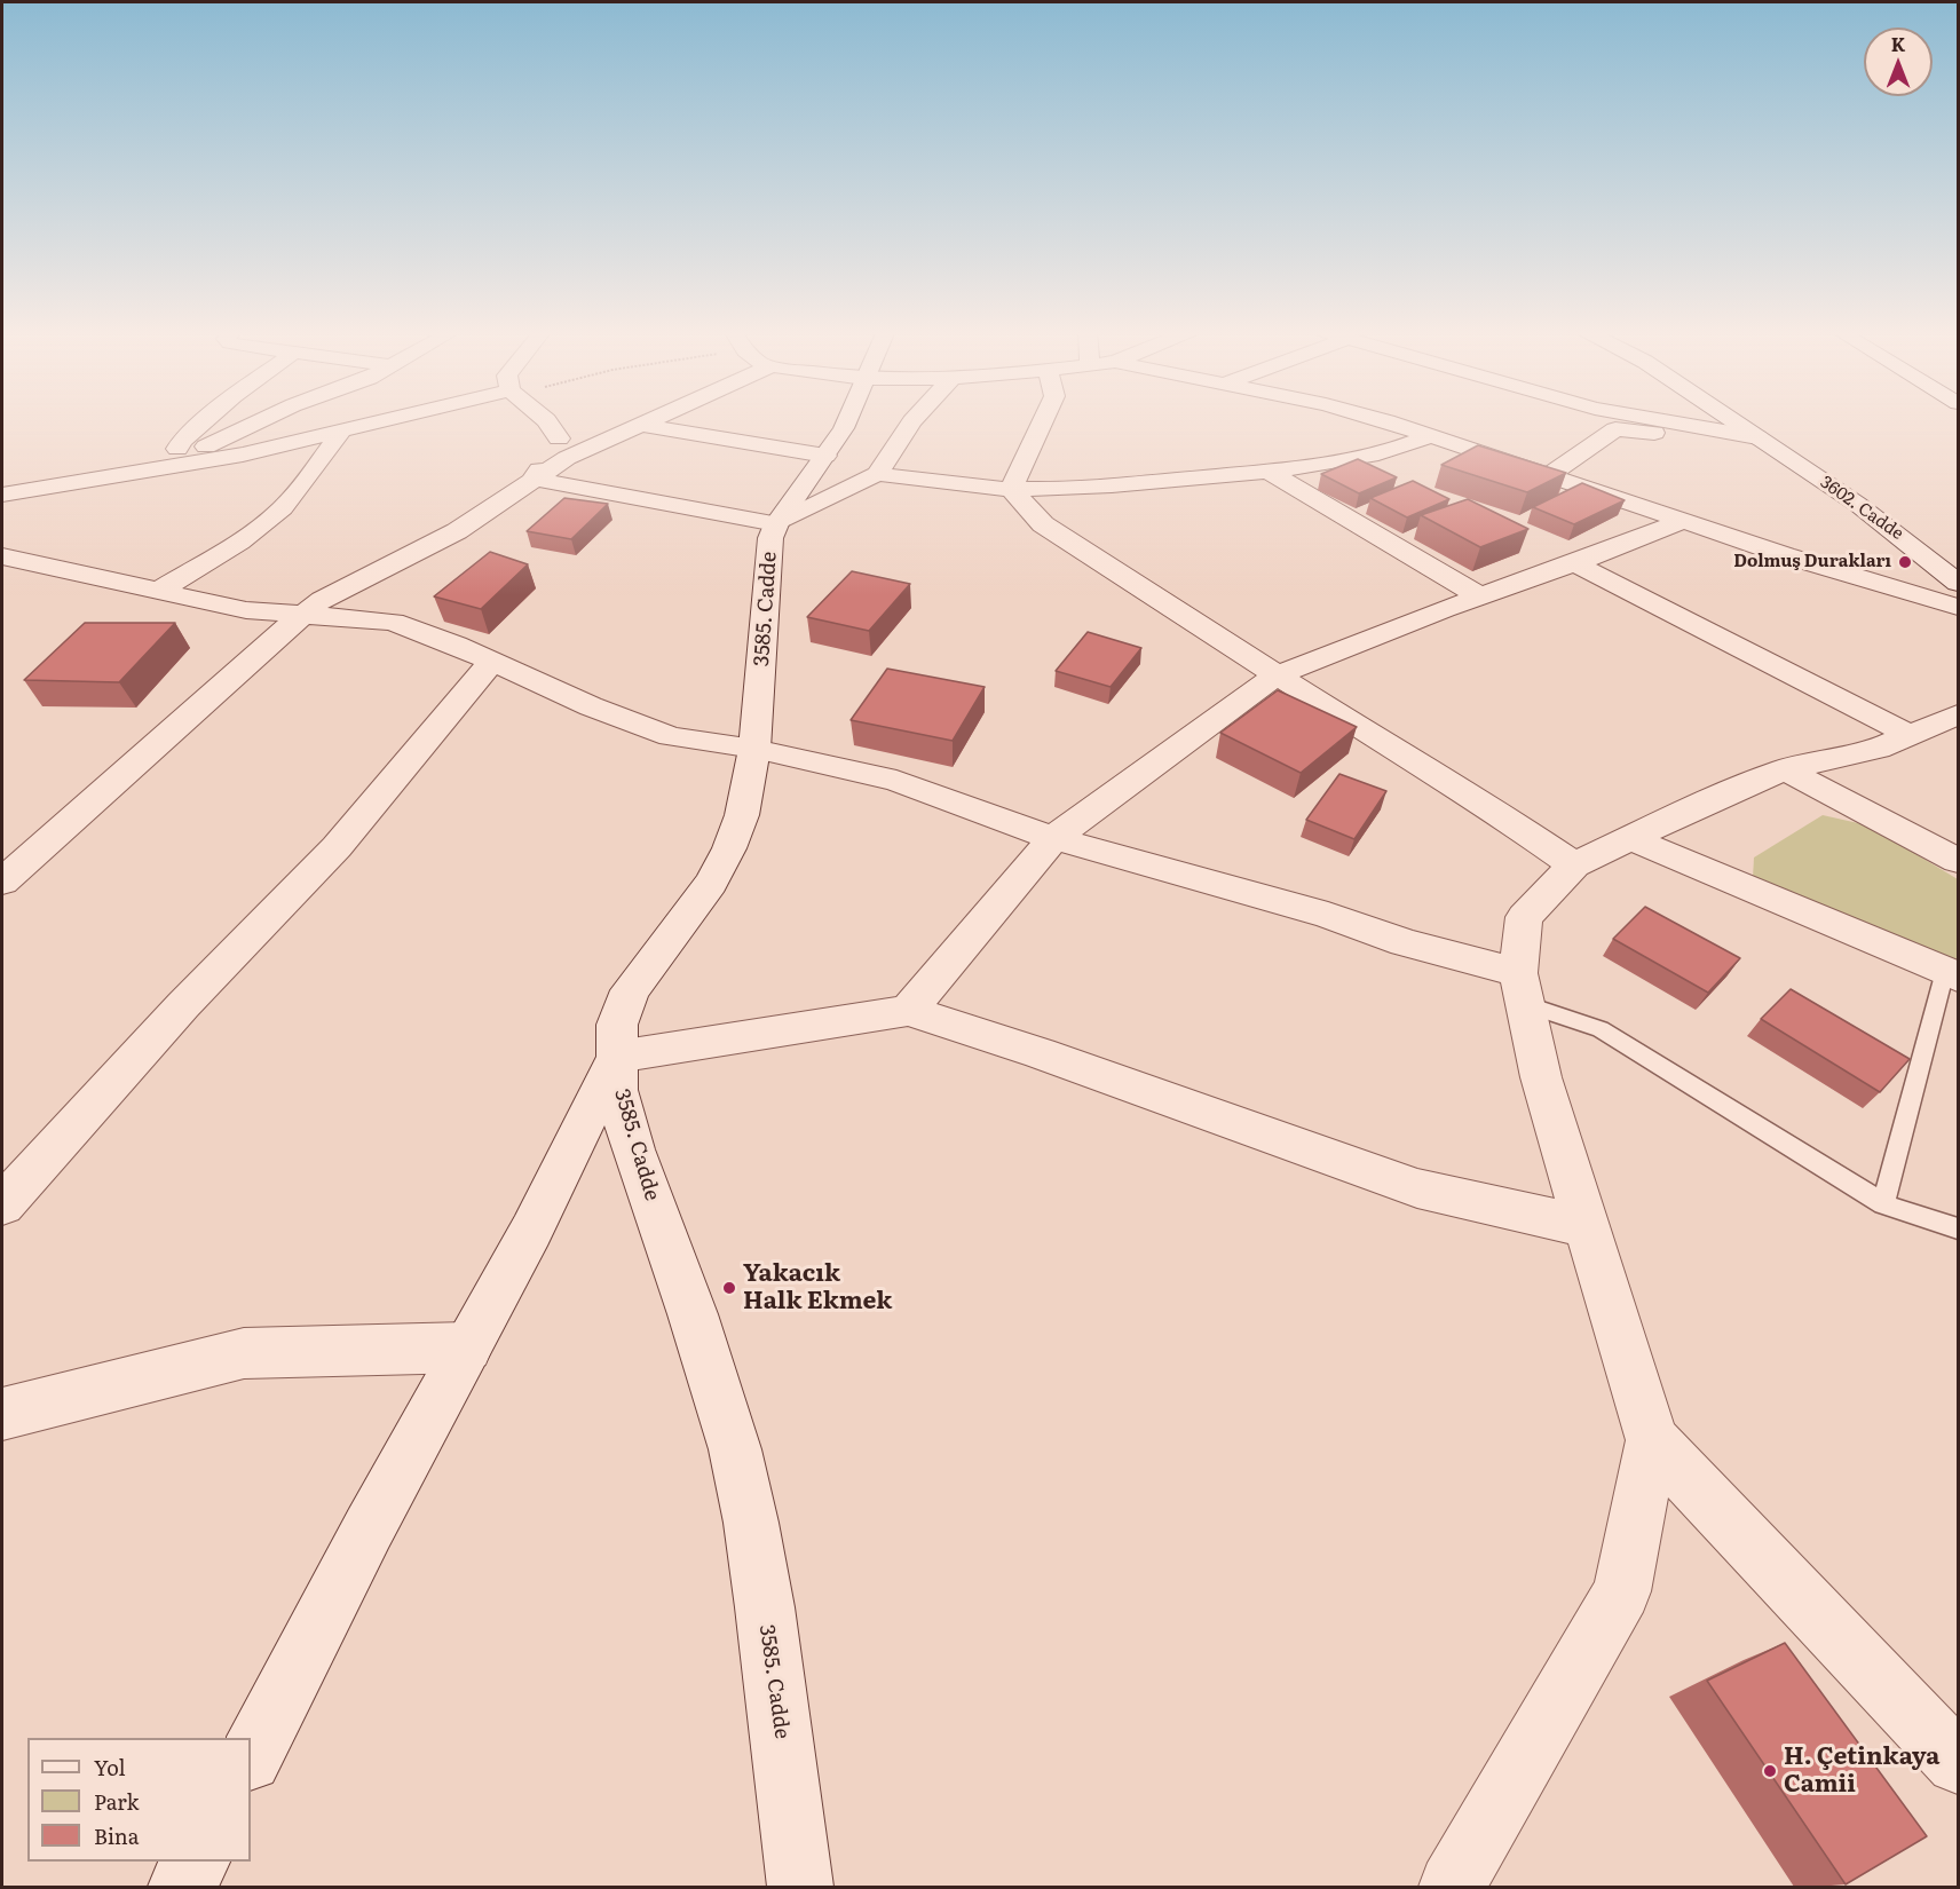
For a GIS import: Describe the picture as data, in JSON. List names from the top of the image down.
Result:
{
  "streets": {
    "street": ["3602. Cadde", "3585. Cadde"]
  },
  "places": ["Dolmuş Durakları", "Yakacık Halk Ekmek", "H. Çetinkaya Camii"],
  "legend": ["Yol", "Park", "Bina"],
  "north": "top"
}
